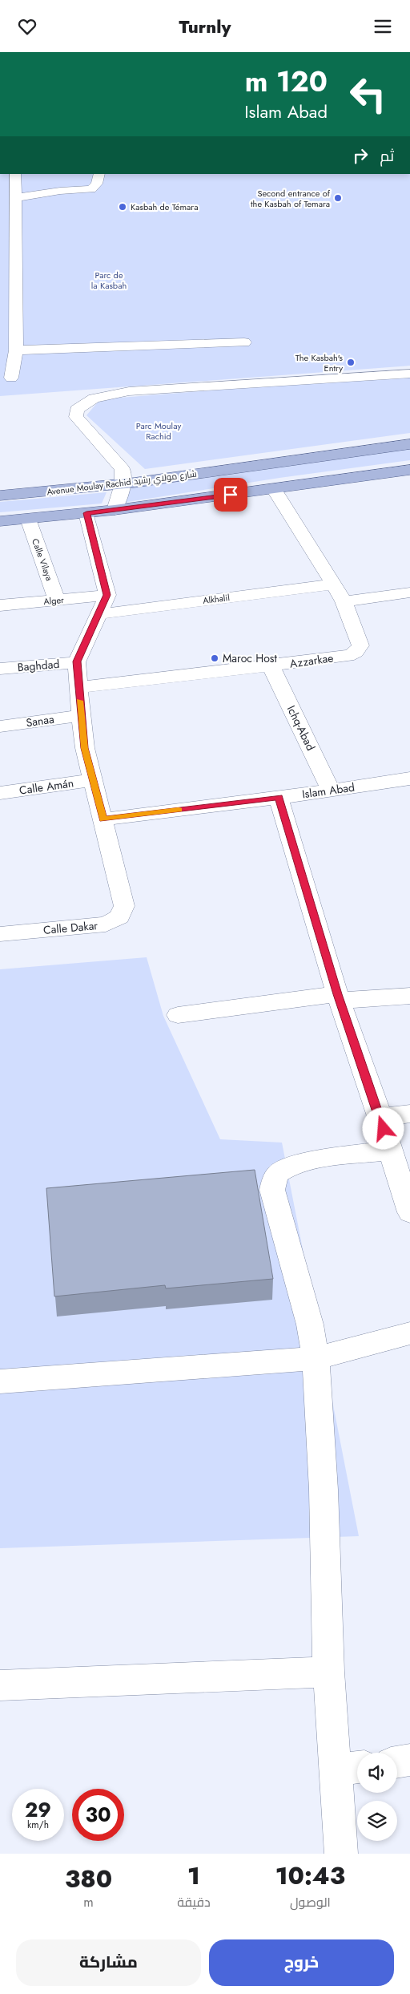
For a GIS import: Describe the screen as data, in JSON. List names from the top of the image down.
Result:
{
  "streets": {
    "main road": ["Avenue Moulay Rachid شارع مولاي رشيد"],
    "street": [
      "Calle Vilaya",
      "Alkhalil",
      "Alger",
      "Azzarkae",
      "Baghdad",
      "Sanaa",
      "Ichq-Abad",
      "Calle Amán",
      "Islam Abad",
      "Calle Dakar"
    ]
  },
  "crossings": [
    ["Calle Vilaya", "Alger"],
    ["Alkhalil", "Azzarkae"],
    ["Azzarkae", "Ichq-Abad"],
    ["Ichq-Abad", "Islam Abad"],
    ["Islam Abad", "Calle Dakar"]
  ],
  "parks": ["Parc de la Kasbah", "Parc Moulay Rachid"],
  "places": [
    "Second entrance of the Kasbah of Temara",
    "Kasbah de Témara",
    "The Kasbah's Entry",
    "Maroc Host"
  ],
  "page": {
    "header": "Turnly",
    "turn": ["120 m", "Islam Abad"],
    "then": "ثم",
    "speed": "29 km/h",
    "limit": "30",
    "eta": [
      "10:43",
      "الوصول",
      "1",
      "دقيقة",
      "380",
      "m"
    ],
    "buttons": ["خروج", "مشاركة"]
  }
}
